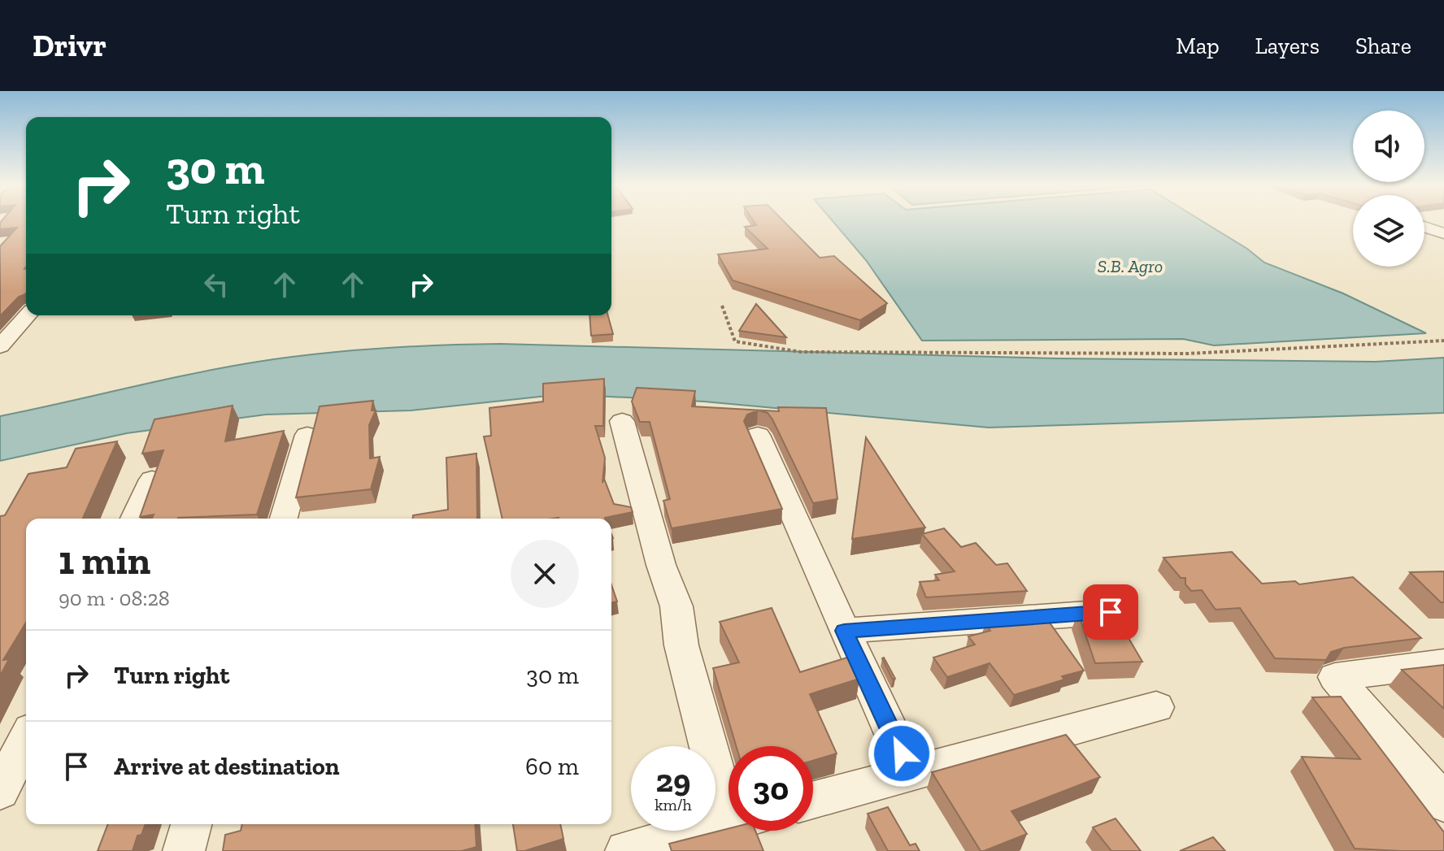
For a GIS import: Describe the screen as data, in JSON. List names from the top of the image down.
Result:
{
  "water": ["S.B. Agro"],
  "page": {
    "header": "Drivr",
    "nav": ["Map", "Layers", "Share"],
    "turn": ["30 m", "Turn right"],
    "heading": ["1 min", "90 m · 08:28"],
    "list": [
      {
        "name": "Turn right",
        "value": "30 m"
      },
      {
        "name": "Arrive at destination",
        "value": "60 m"
      }
    ],
    "speed": "29 km/h",
    "limit": "30"
  }
}
